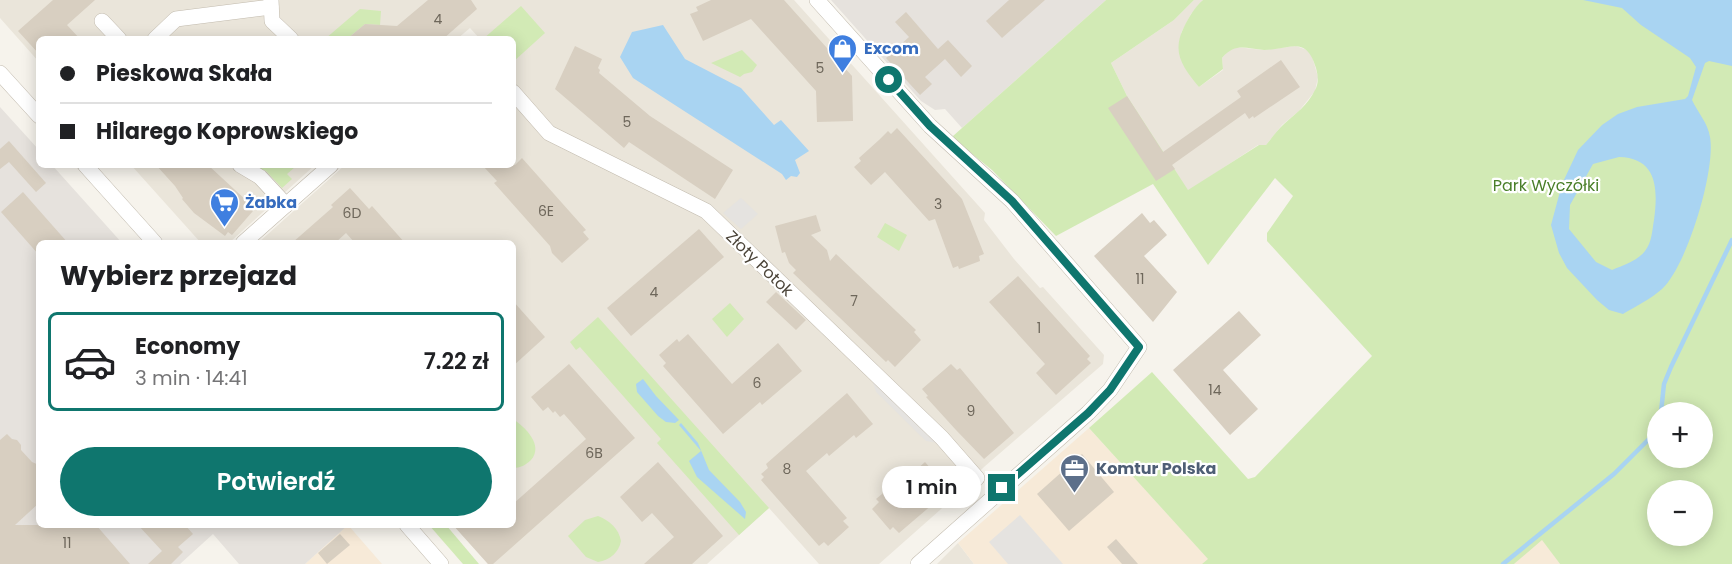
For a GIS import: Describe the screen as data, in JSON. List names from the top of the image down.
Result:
{
  "streets": {
    "street": ["Złoty Potok"]
  },
  "parks": ["Park Wyczółki"],
  "places": {
    "shop": ["Excom"],
    "supermarket": ["Żabka"],
    "office": ["Komtur Polska"]
  },
  "house_numbers": [
    "4",
    "5",
    "5",
    "3",
    "6E",
    "6D",
    "11",
    "4",
    "7",
    "1",
    "6",
    "14",
    "9",
    "6B",
    "8",
    "11"
  ],
  "page": {
    "banner": ["Pieskowa Skała", "Hilarego Koprowskiego"],
    "heading": "Wybierz przejazd",
    "list": [
      {
        "name": "Economy",
        "note": "3 min · 14:41",
        "value": "7.22 zł"
      }
    ],
    "map_buttons": ["+", "−"],
    "buttons": "Potwierdź",
    "bubble": "1 min"
  }
}
